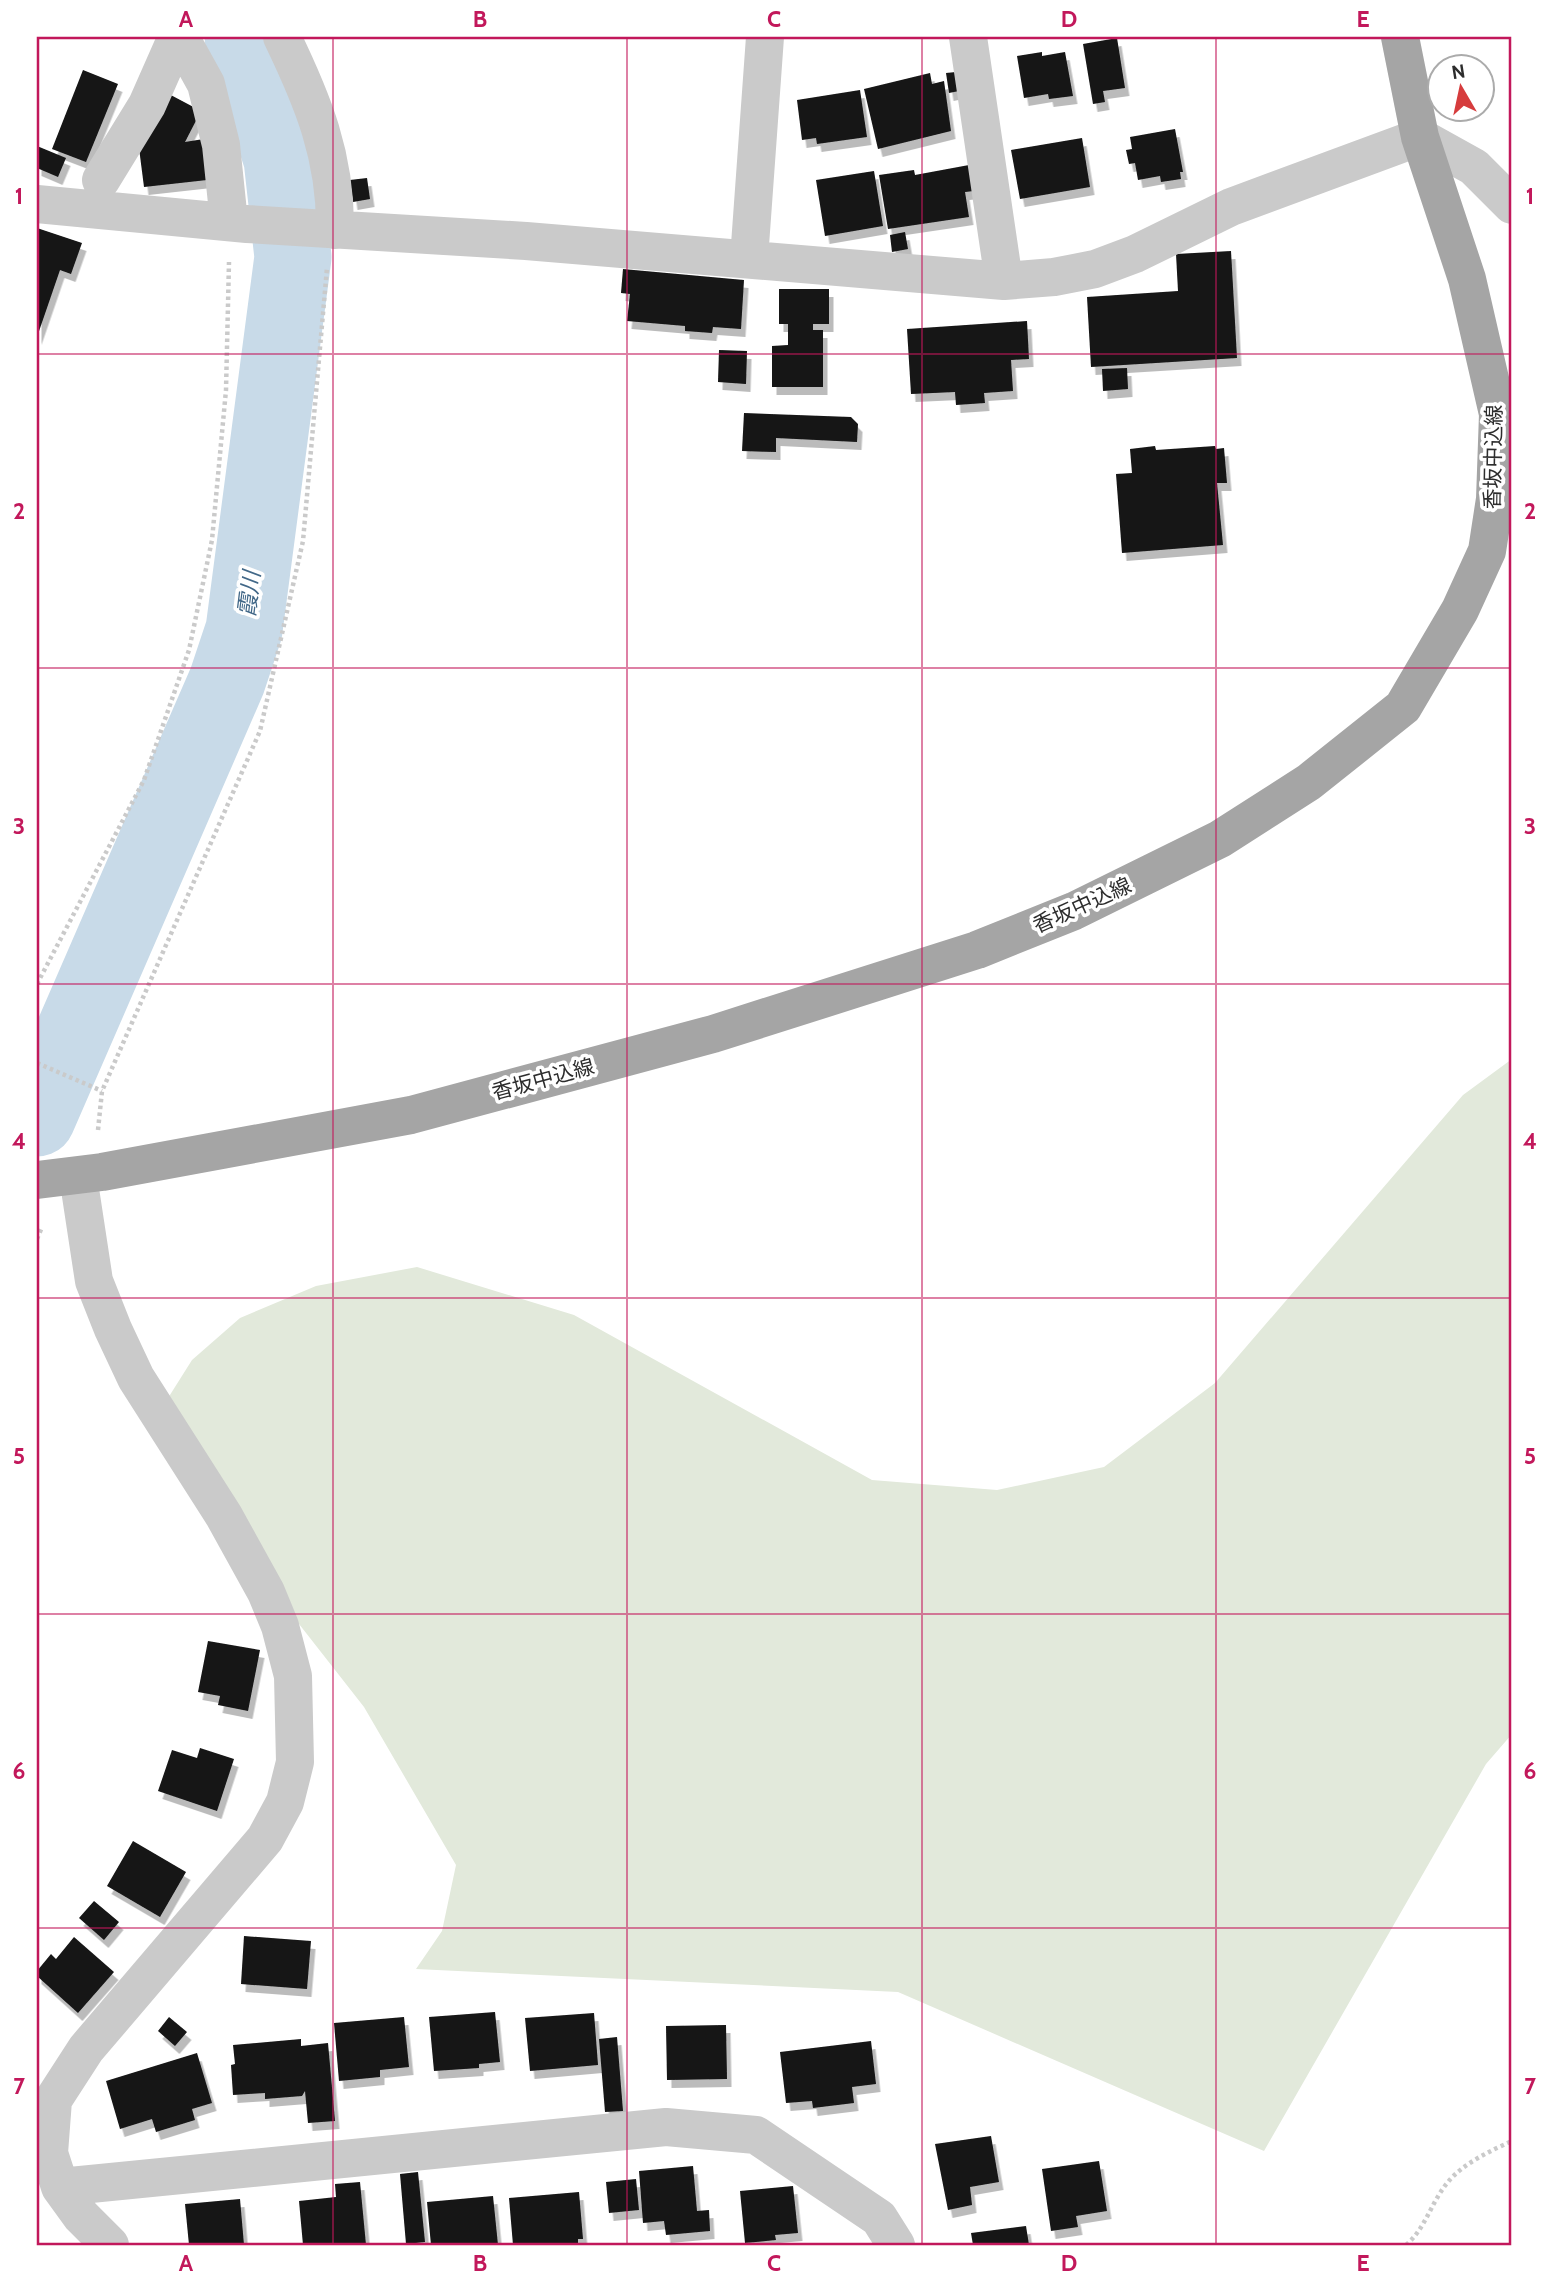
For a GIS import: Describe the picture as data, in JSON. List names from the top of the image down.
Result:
{
  "streets": {
    "main road": ["香坂中込線"]
  },
  "water": ["霞川"],
  "north": "top",
  "grid": {
    "columns": [
      "A",
      "B",
      "C",
      "D",
      "E"
    ],
    "rows": [
      "1",
      "2",
      "3",
      "4",
      "5",
      "6",
      "7"
    ]
  }
}
